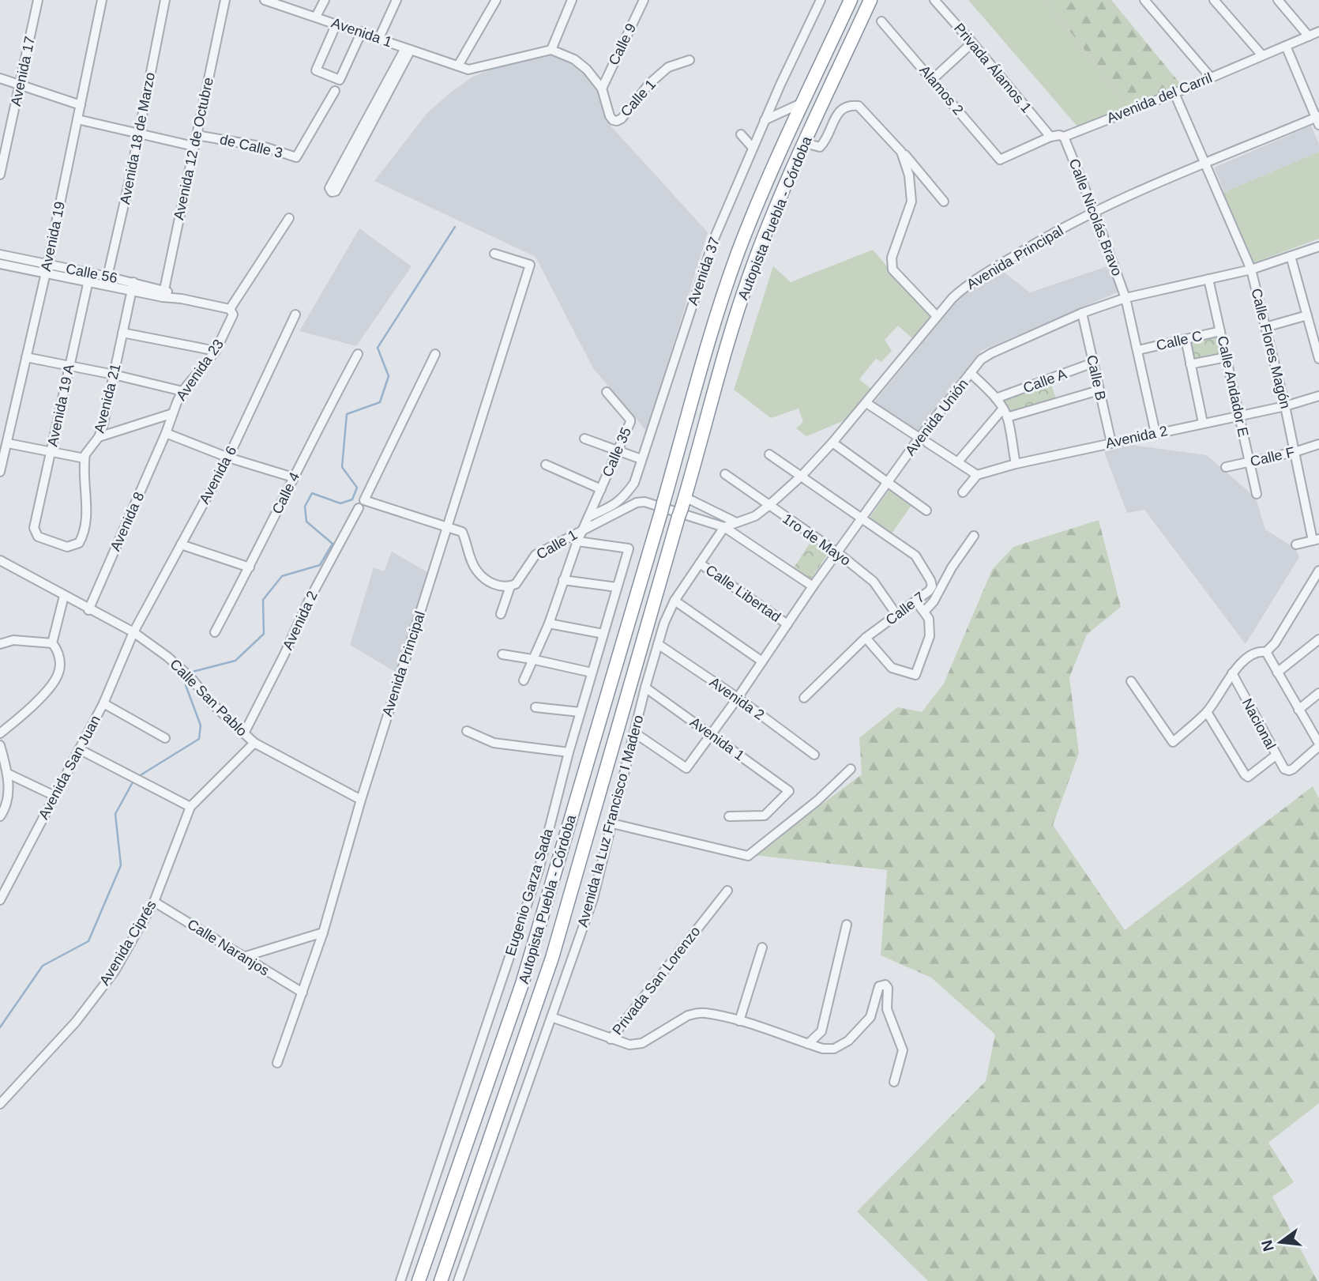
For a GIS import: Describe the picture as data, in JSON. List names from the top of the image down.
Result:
{
  "streets": {
    "highway": ["Autopista Puebla - Córdoba"],
    "street": [
      "Avenida 1",
      "Calle 9",
      "Privada Álamos 1",
      "Avenida 17",
      "Alamos 2",
      "Calle 1",
      "Avenida del Carril",
      "Avenida 18 de Marzo",
      "de Calle 3",
      "Avenida 12 de Octubre",
      "Calle Nicolás Bravo",
      "Avenida 19",
      "Avenida Principal",
      "Avenida 37",
      "Calle 56",
      "Calle C",
      "Calle Flores Magón",
      "Avenida 23",
      "Calle B",
      "Calle A",
      "Calle Andador E",
      "Avenida 21",
      "Avenida 19 A",
      "Avenida Unión",
      "Avenida 2",
      "Calle 35",
      "Calle F",
      "Avenida 6",
      "Calle 4",
      "Avenida 8",
      "1ro de Mayo",
      "Calle Libertad",
      "Calle 7",
      "Calle San Pablo",
      "Nacional",
      "Avenida San Juan",
      "Avenida la Luz Francisco I Madero",
      "Eugenio Garza Sada",
      "Avenida Ciprés",
      "Calle Naranjos",
      "Privada San Lorenzo"
    ]
  },
  "crossings": [
    ["Avenida 1", "Avenida Unión"],
    ["Avenida 1", "Avenida la Luz Francisco I Madero"],
    ["Calle 9", "Calle 1"],
    ["Privada Álamos 1", "Avenida del Carril"],
    ["Alamos 2", "Avenida del Carril"],
    ["Calle 1", "Avenida Principal"],
    ["Calle 1", "Avenida Unión"],
    ["Calle 1", "Avenida la Luz Francisco I Madero"],
    ["Avenida del Carril", "Calle Nicolás Bravo"],
    ["Avenida del Carril", "Calle Flores Magón"],
    ["Avenida 18 de Marzo", "Calle 56"],
    ["de Calle 3", "Avenida 12 de Octubre"],
    ["Avenida 12 de Octubre", "Calle 56"],
    ["Calle Nicolás Bravo", "Avenida Principal"],
    ["Calle Nicolás Bravo", "Calle C"],
    ["Calle Nicolás Bravo", "Avenida Unión"],
    ["Calle Nicolás Bravo", "Avenida 2"],
    ["Avenida 19", "Calle 56"],
    ["Avenida Principal", "Calle Flores Magón"],
    ["Avenida Principal", "1ro de Mayo"],
    ["Avenida Principal", "Calle San Pablo"],
    ["Avenida Principal", "Avenida la Luz Francisco I Madero"],
    ["Avenida Principal", "Calle Naranjos"],
    ["Avenida 37", "Calle 35"],
    ["Calle 56", "Avenida 23"],
    ["Calle 56", "Avenida 21"],
    ["Calle 56", "Avenida 19 A"],
    ["Calle C", "Calle Andador E"],
    ["Calle Flores Magón", "Avenida Unión"],
    ["Calle Flores Magón", "Avenida 2"],
    ["Calle Flores Magón", "Calle F"],
    ["Avenida 23", "Avenida 8"],
    ["Calle B", "Calle A"],
    ["Calle B", "Avenida Unión"],
    ["Calle B", "Avenida 2"],
    ["Calle Andador E", "Avenida Unión"],
    ["Calle Andador E", "Avenida 2"],
    ["Calle Andador E", "Calle F"],
    ["Avenida 21", "Avenida 19 A"],
    ["Avenida Unión", "Avenida 2"],
    ["Avenida Unión", "1ro de Mayo"],
    ["Avenida Unión", "Calle Libertad"],
    ["Avenida Unión", "Calle 7"],
    ["Avenida Unión", "Avenida la Luz Francisco I Madero"],
    ["Avenida 2", "Calle San Pablo"],
    ["Avenida 2", "Avenida la Luz Francisco I Madero"],
    ["Avenida 6", "Calle San Pablo"],
    ["Avenida 6", "Avenida San Juan"],
    ["Avenida 8", "Calle San Pablo"],
    ["1ro de Mayo", "Calle 7"],
    ["Calle Libertad", "Avenida la Luz Francisco I Madero"],
    ["Calle San Pablo", "Avenida San Juan"],
    ["Calle San Pablo", "Avenida Ciprés"],
    ["Avenida Ciprés", "Calle Naranjos"]
  ],
  "north": "left"
}
